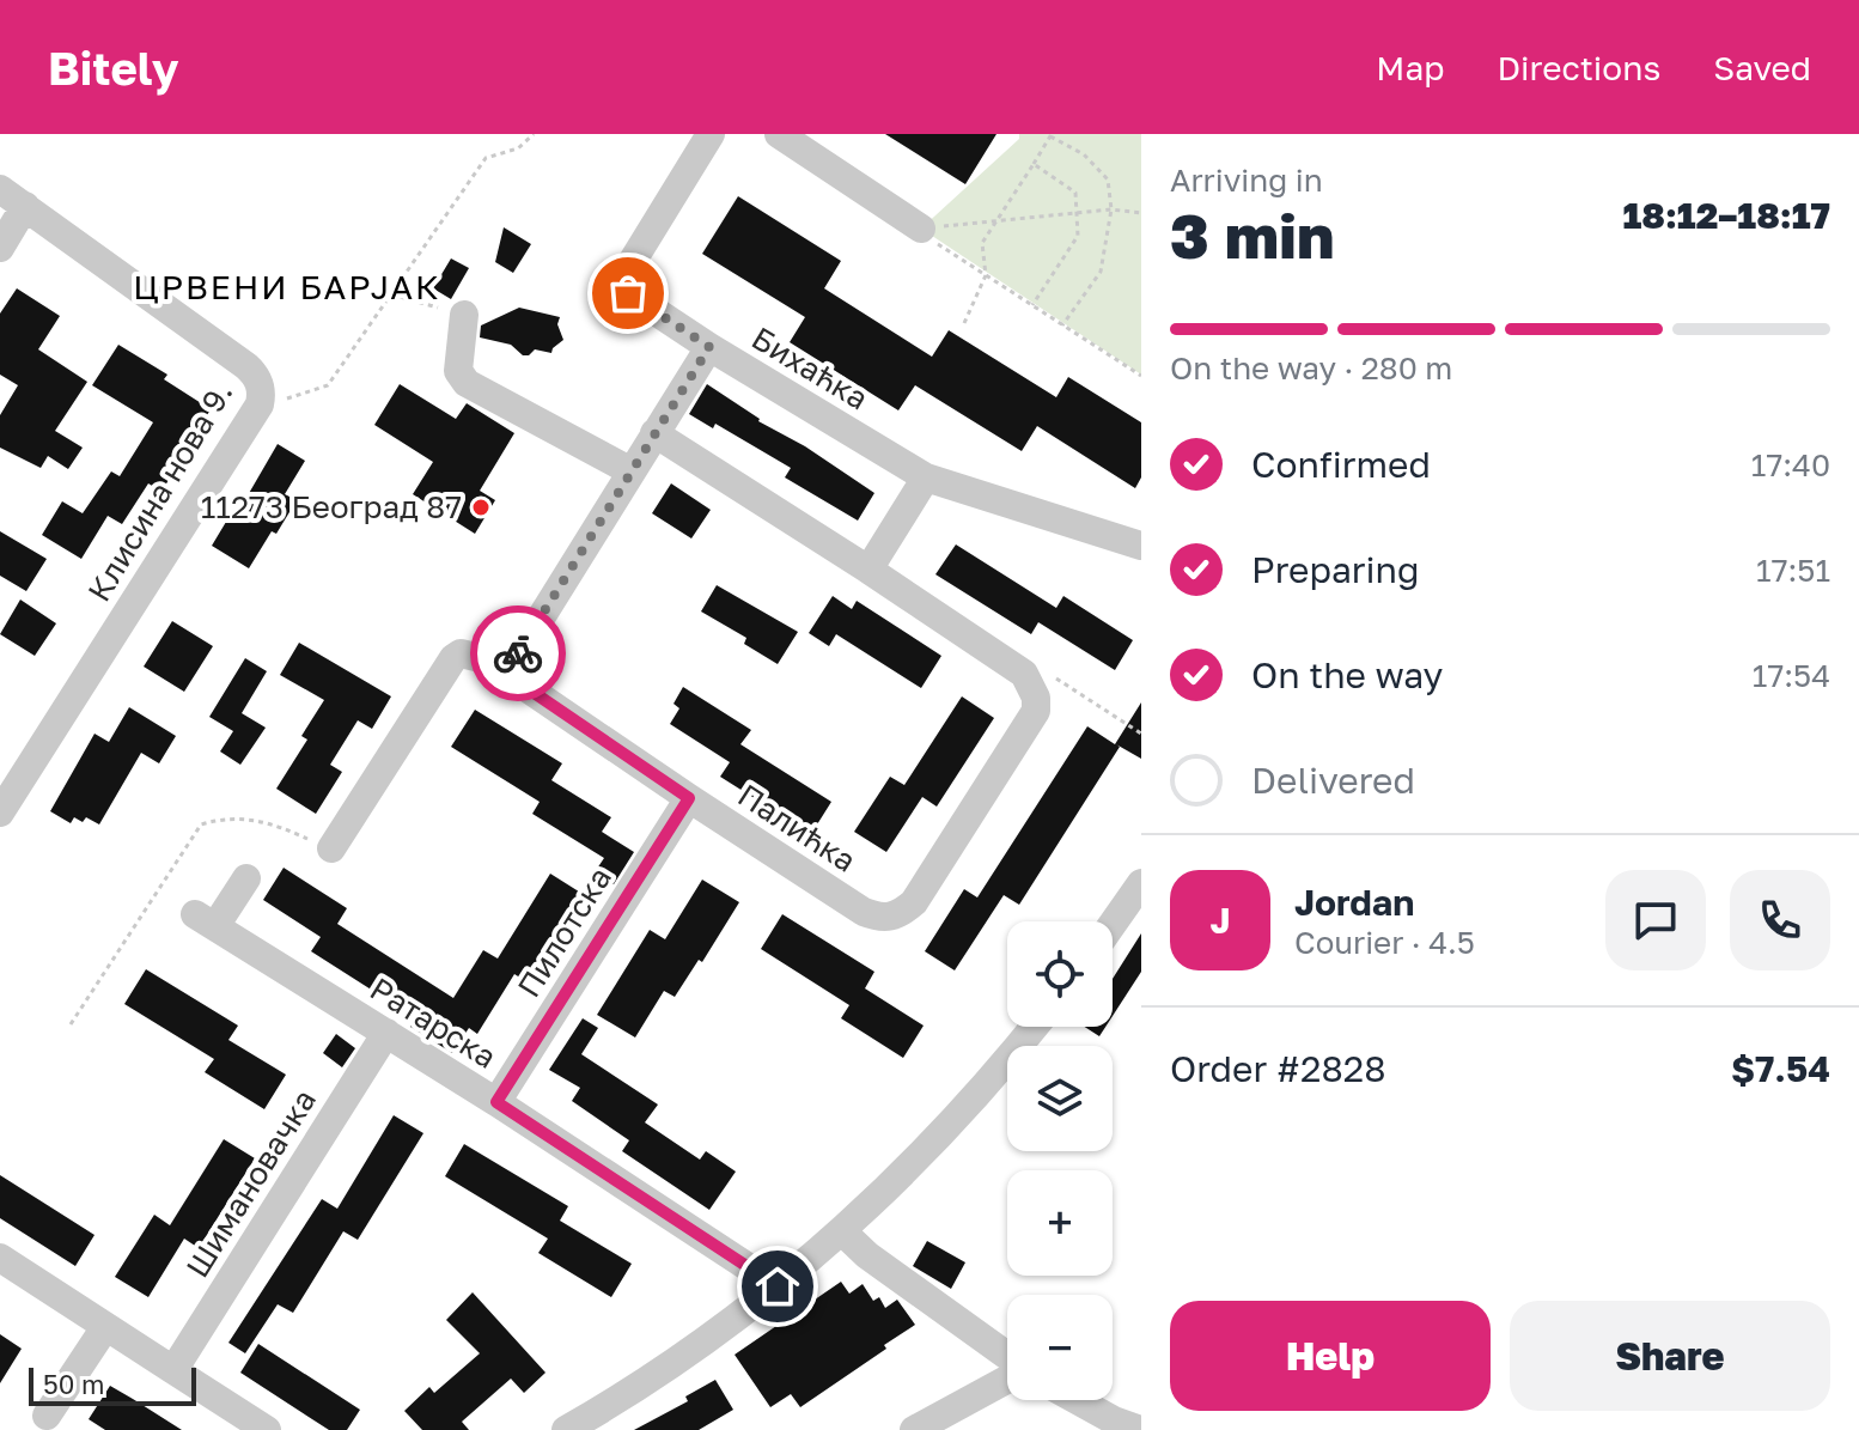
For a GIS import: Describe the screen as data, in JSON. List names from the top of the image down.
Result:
{
  "streets": {
    "street": [
      "Бихаћка",
      "Клисина нова 9.",
      "Палићка",
      "Пилотска",
      "Ратарска",
      "Шимановачка"
    ]
  },
  "crossings": [
    ["Палићка", "Пилотска"],
    ["Пилотска", "Ратарска"],
    ["Ратарска", "Шимановачка"]
  ],
  "districts": ["ЦРВЕНИ БАРЈАК"],
  "places": ["11273 Београд 87"],
  "scale_bar": "50 m",
  "page": {
    "header": "Bitely",
    "nav": ["Map", "Directions", "Saved"],
    "heading": ["3 min", "Arriving in", "18:12–18:17"],
    "panel": [
      "Jordan",
      "Courier · 4.5",
      "Order #2828",
      "$7.54"
    ],
    "bar": "On the way · 280 m",
    "list": [
      ["Confirmed", "17:40"],
      ["Preparing", "17:51"],
      ["On the way", "17:54"],
      "Delivered"
    ],
    "round": "J",
    "map_buttons": ["+", "−"],
    "buttons": ["Help", "Share"],
    "scale": "50 m"
  }
}
